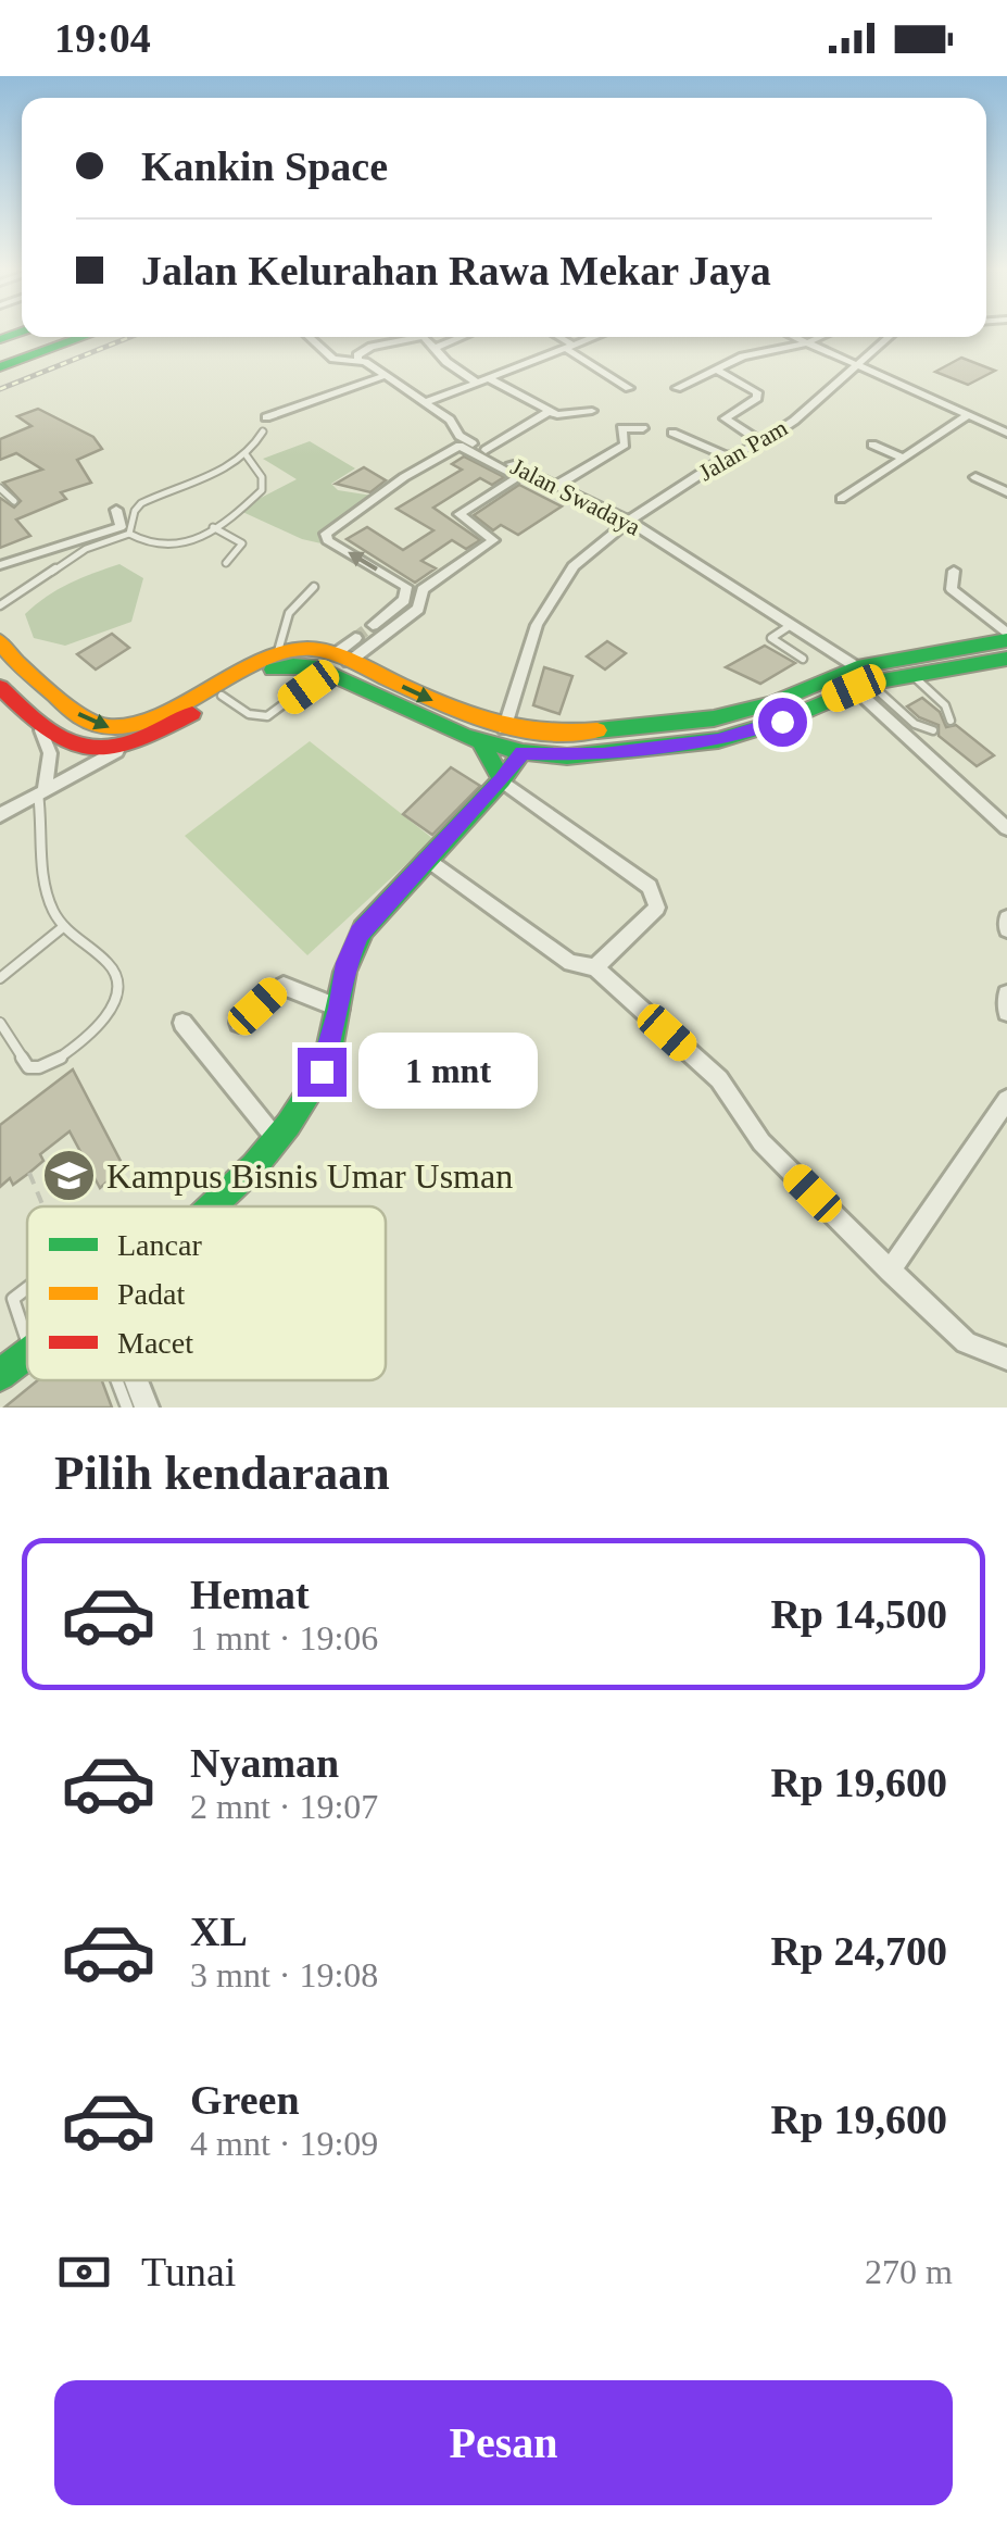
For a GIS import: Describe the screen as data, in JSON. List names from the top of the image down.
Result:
{
  "streets": {
    "street": ["Jalan Pam", "Jalan Swadaya"]
  },
  "crossings": [
    ["Jalan Pam", "Jalan Swadaya"]
  ],
  "places": {
    "school or university": ["Kampus Bisnis Umar Usman"]
  },
  "legend": ["Lancar", "Padat", "Macet"],
  "page": {
    "status": "19:04",
    "banner": ["Kankin Space", "Jalan Kelurahan Rawa Mekar Jaya"],
    "bubble": "1 mnt",
    "heading": "Pilih kendaraan",
    "list": [
      {
        "name": "Hemat",
        "note": "1 mnt · 19:06",
        "value": "Rp 14,500"
      },
      {
        "name": "Nyaman",
        "note": "2 mnt · 19:07",
        "value": "Rp 19,600"
      },
      {
        "name": "XL",
        "note": "3 mnt · 19:08",
        "value": "Rp 24,700"
      },
      {
        "name": "Green",
        "note": "4 mnt · 19:09",
        "value": "Rp 19,600"
      }
    ],
    "pay": ["Tunai", "270 m"],
    "buttons": "Pesan"
  }
}
